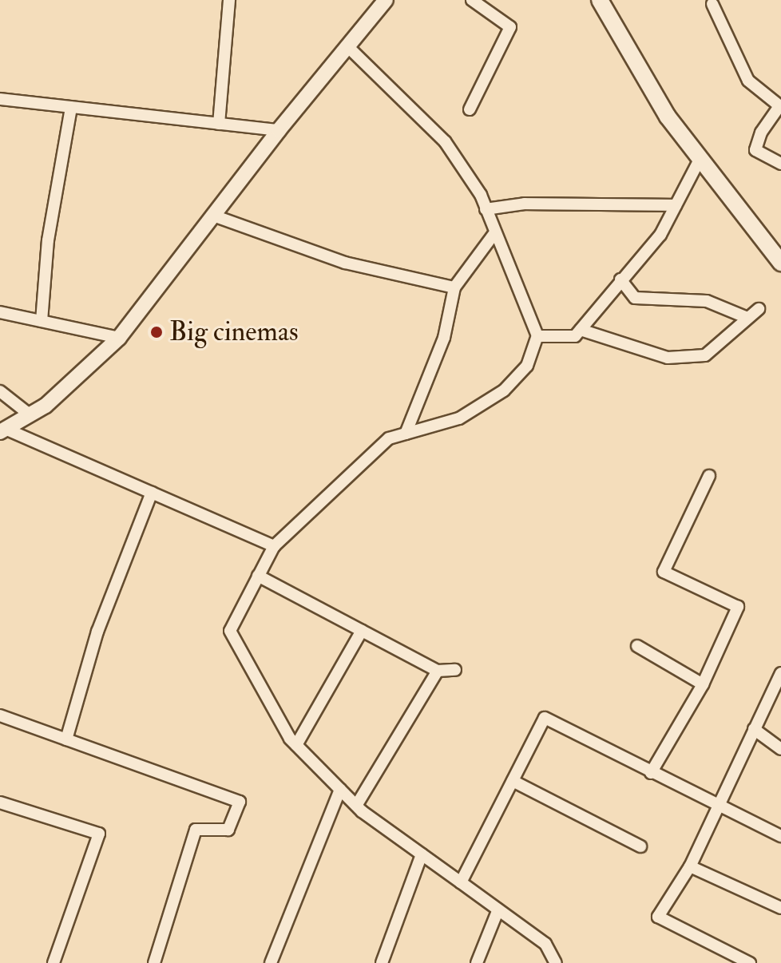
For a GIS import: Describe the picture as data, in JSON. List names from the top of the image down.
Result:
{
  "places": ["Big cinemas"]
}
